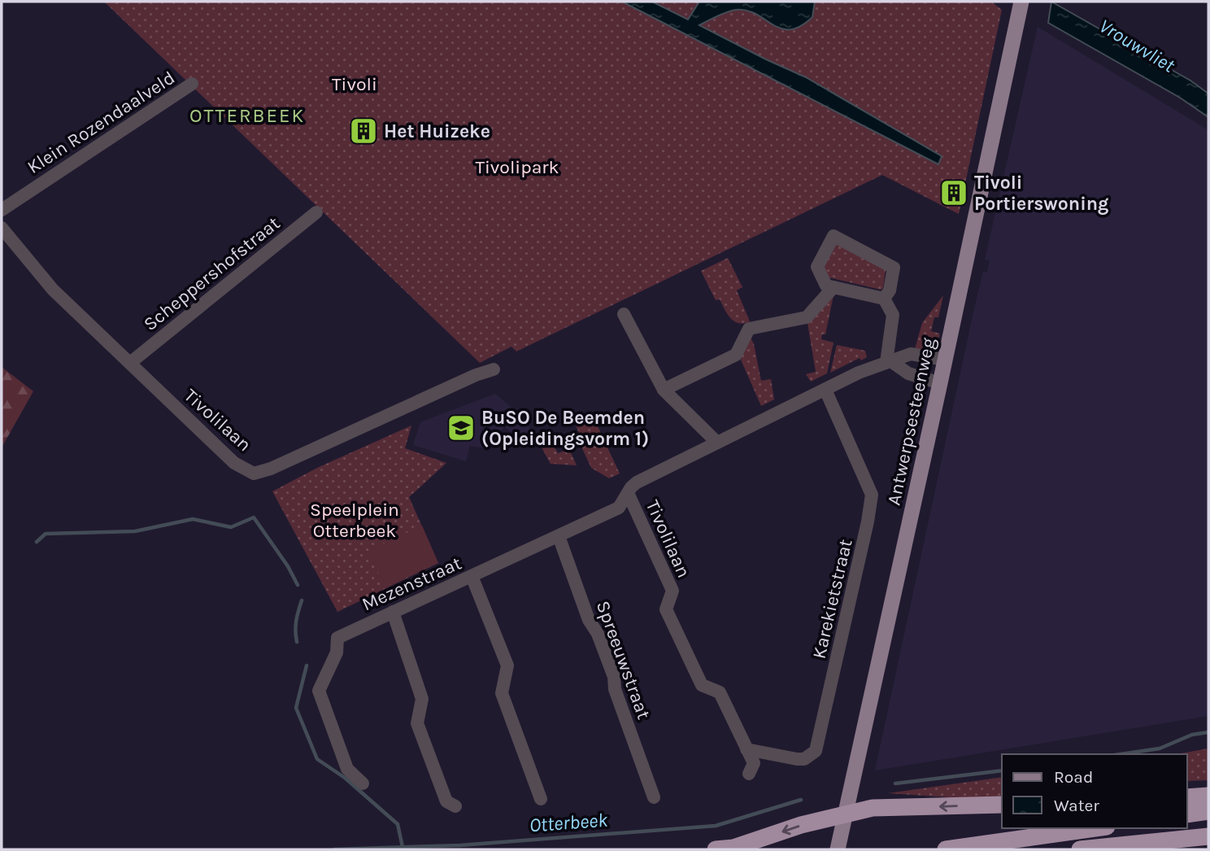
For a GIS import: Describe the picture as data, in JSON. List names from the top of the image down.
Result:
{
  "streets": {
    "main road": ["Antwerpsesteenweg"],
    "street": [
      "Klein Rozendaalveld",
      "Scheppershofstraat",
      "Tivolilaan",
      "Mezenstraat",
      "Karekietstraat",
      "Spreeuwstraat"
    ]
  },
  "crossings": [
    ["Scheppershofstraat", "Tivolilaan"],
    ["Tivolilaan", "Mezenstraat"],
    ["Tivolilaan", "Karekietstraat"],
    ["Mezenstraat", "Spreeuwstraat"]
  ],
  "districts": ["OTTERBEEK"],
  "water": ["Vrouwvliet", "Otterbeek"],
  "parks": ["Tivoli", "Tivolipark", "Speelplein Otterbeek"],
  "places": {
    "building": ["Het Huizeke", "Tivoli Portierswoning"],
    "school or university": ["BuSO De Beemden (Opleidingsvorm 1)"]
  },
  "legend": ["Road", "Water"]
}
